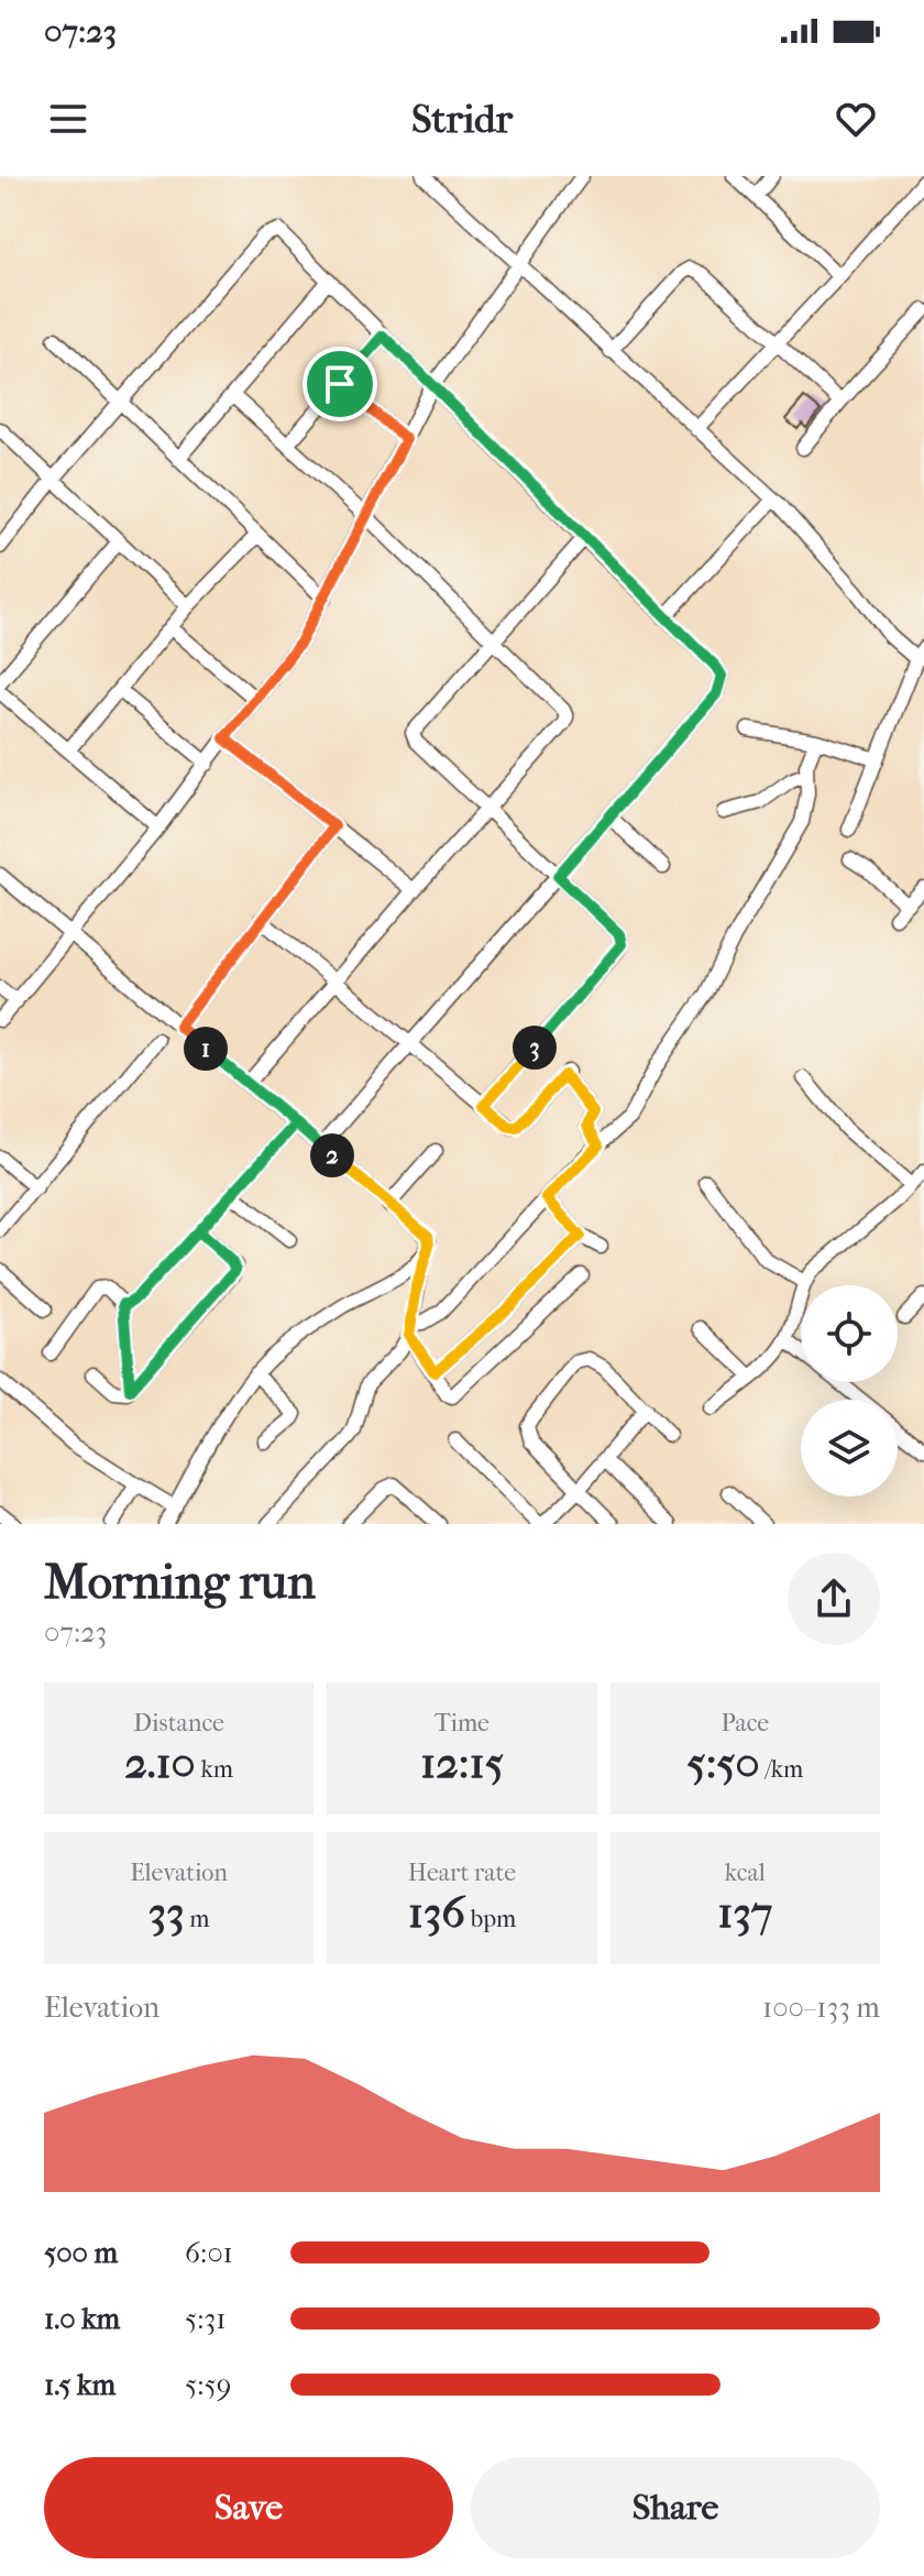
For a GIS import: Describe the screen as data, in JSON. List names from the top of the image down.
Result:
{
  "page": {
    "status": "07:23",
    "header": "Stridr",
    "pins": ["3", "1", "2"],
    "heading": ["Morning run", "07:23"],
    "stats": [
      ["Distance", "2.10 km"],
      ["Time", "12:15"],
      ["Pace", "5:50 /km"],
      ["Elevation", "33 m"],
      ["Heart rate", "136 bpm"],
      ["kcal", "137"]
    ],
    "chart": ["Elevation", "100–133 m"],
    "list": [
      {
        "name": "500 m",
        "note": "6:01"
      },
      {
        "name": "1.0 km",
        "note": "5:31"
      },
      {
        "name": "1.5 km",
        "note": "5:59"
      }
    ],
    "buttons": ["Save", "Share"]
  }
}
